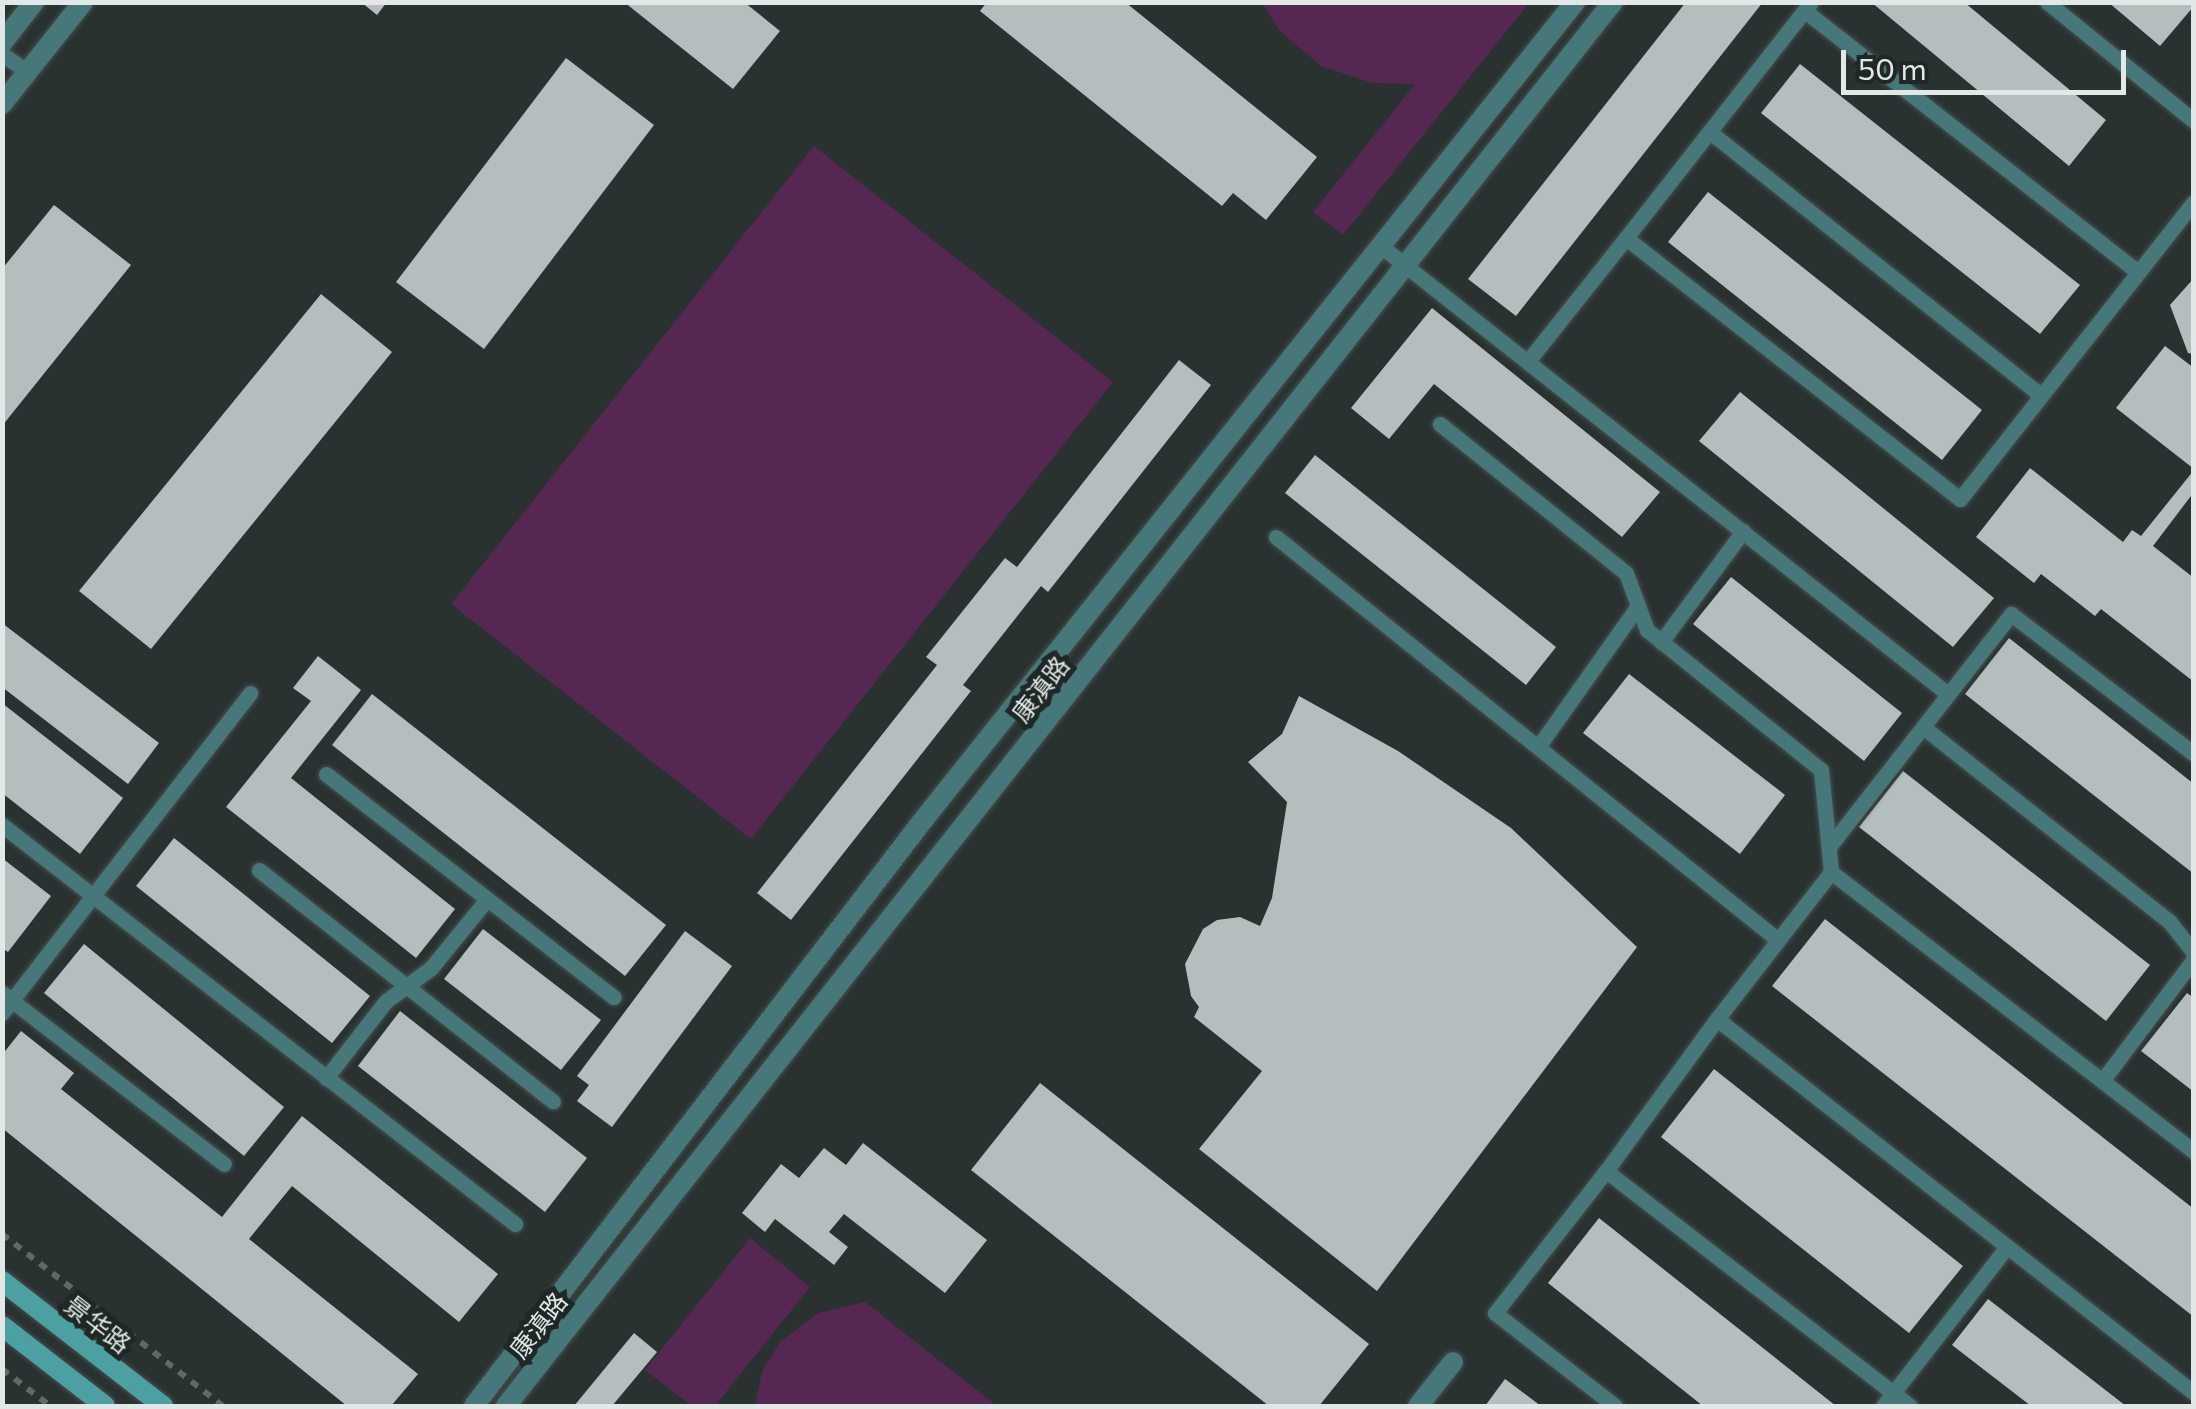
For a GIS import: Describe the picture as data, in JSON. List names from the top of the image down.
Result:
{
  "streets": {
    "main road": ["景华路"],
    "street": ["康滇路"]
  },
  "scale_bar": "50 m"
}
